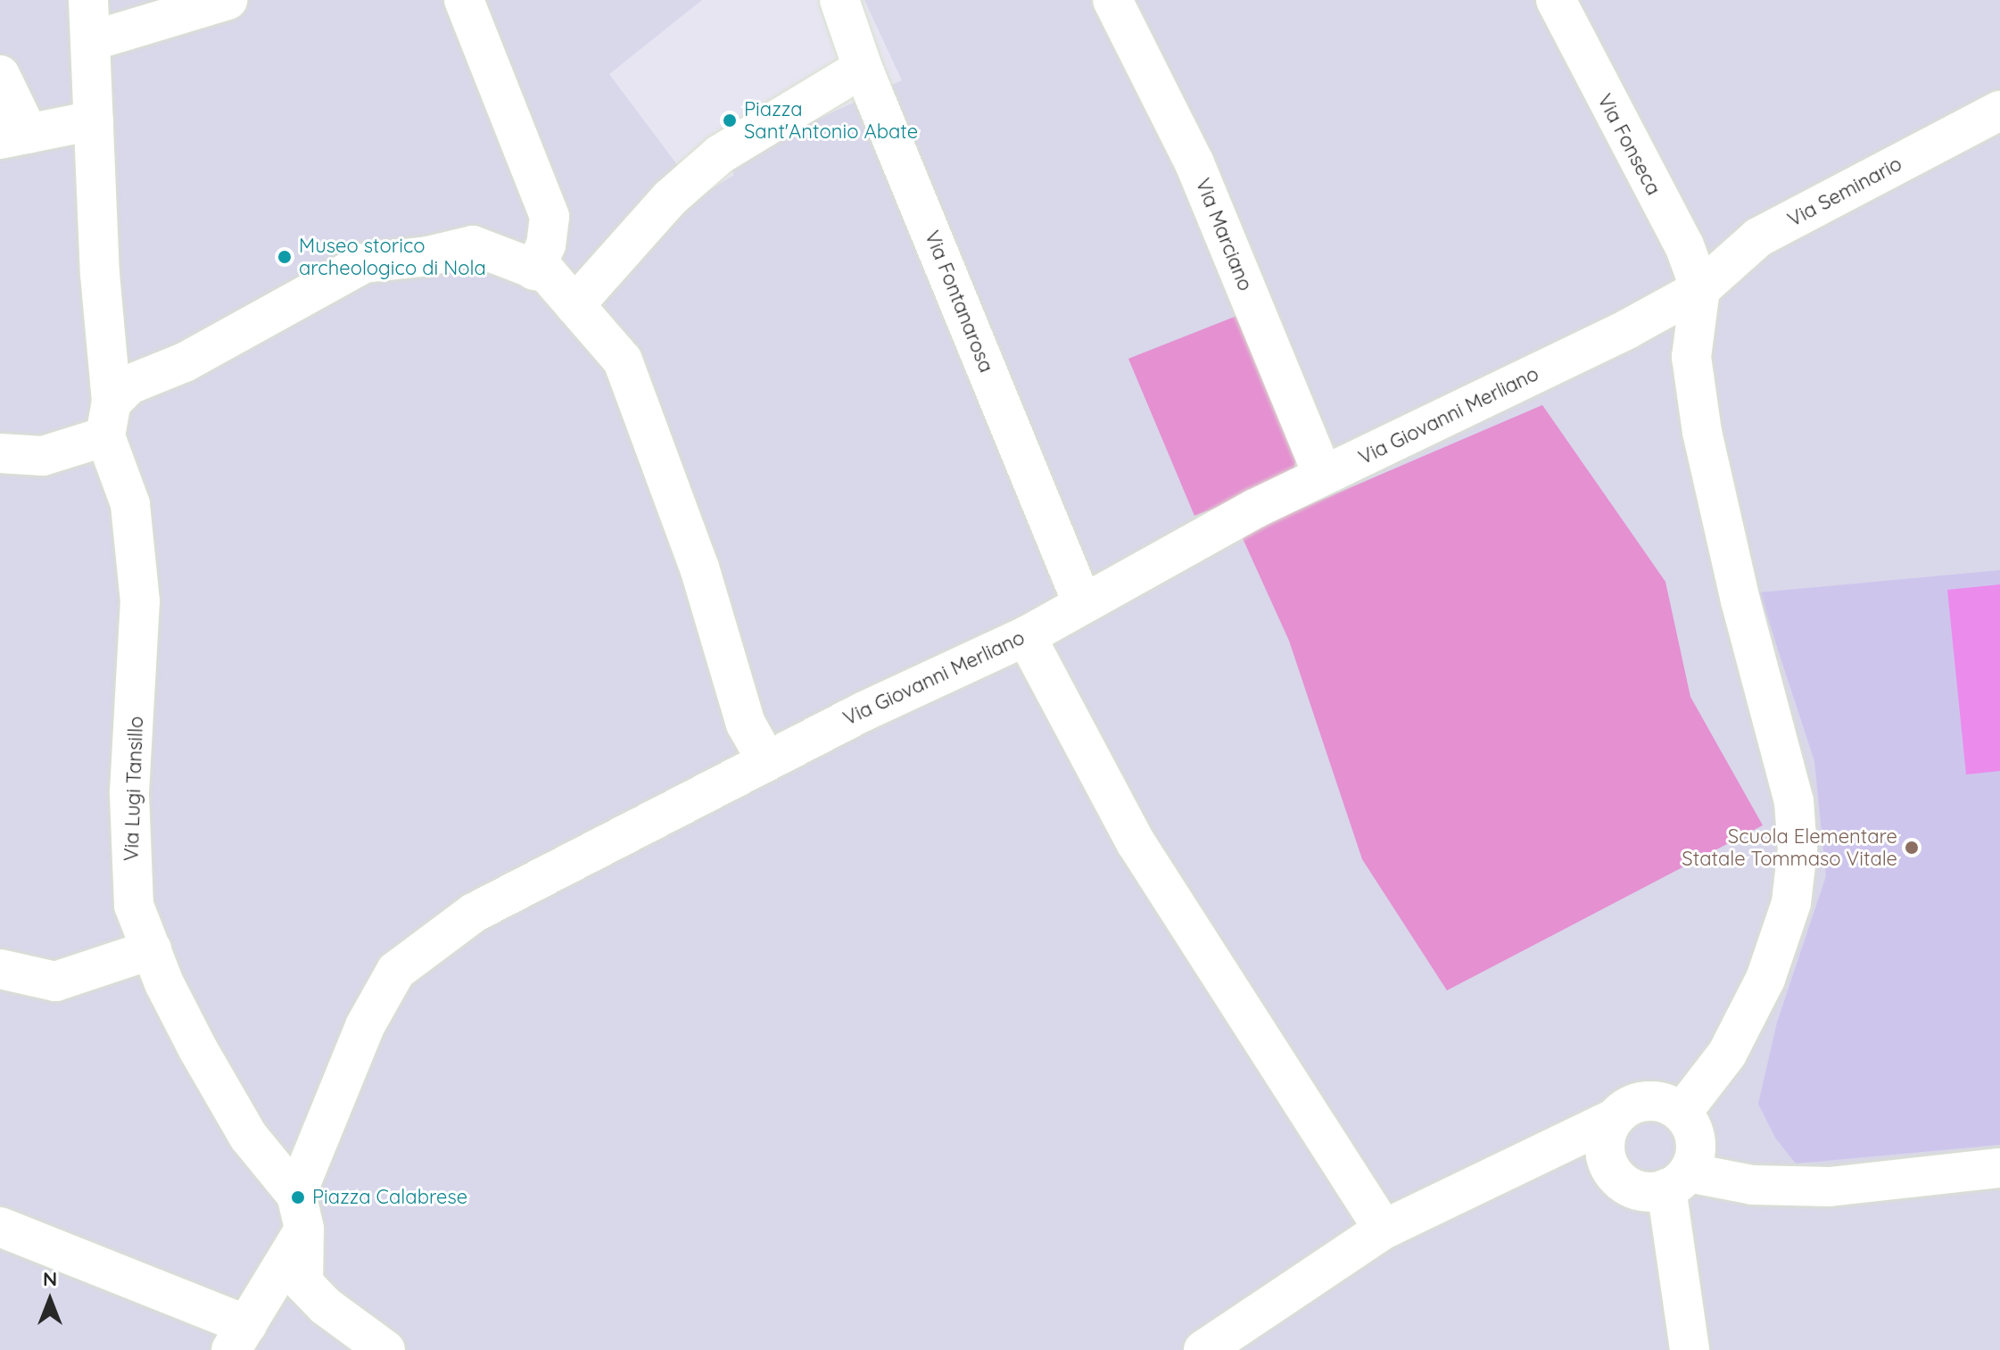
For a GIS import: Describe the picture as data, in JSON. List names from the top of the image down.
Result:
{
  "streets": {
    "street": [
      "Via Fonseca",
      "Via Seminario",
      "Via Marciano",
      "Via Fontanarosa",
      "Via Giovanni Merliano",
      "Via Lugi Tansillo"
    ]
  },
  "crossings": [
    ["Via Fonseca", "Via Seminario"],
    ["Via Fonseca", "Via Giovanni Merliano"],
    ["Via Seminario", "Via Giovanni Merliano"],
    ["Via Marciano", "Via Giovanni Merliano"],
    ["Via Fontanarosa", "Via Giovanni Merliano"],
    ["Via Giovanni Merliano", "Via Lugi Tansillo"]
  ],
  "places": [
    "Piazza Sant'Antonio Abate",
    "Museo storico archeologico di Nola",
    "Scuola Elementare Statale Tommaso Vitale",
    "Piazza Calabrese"
  ],
  "north": "top"
}
